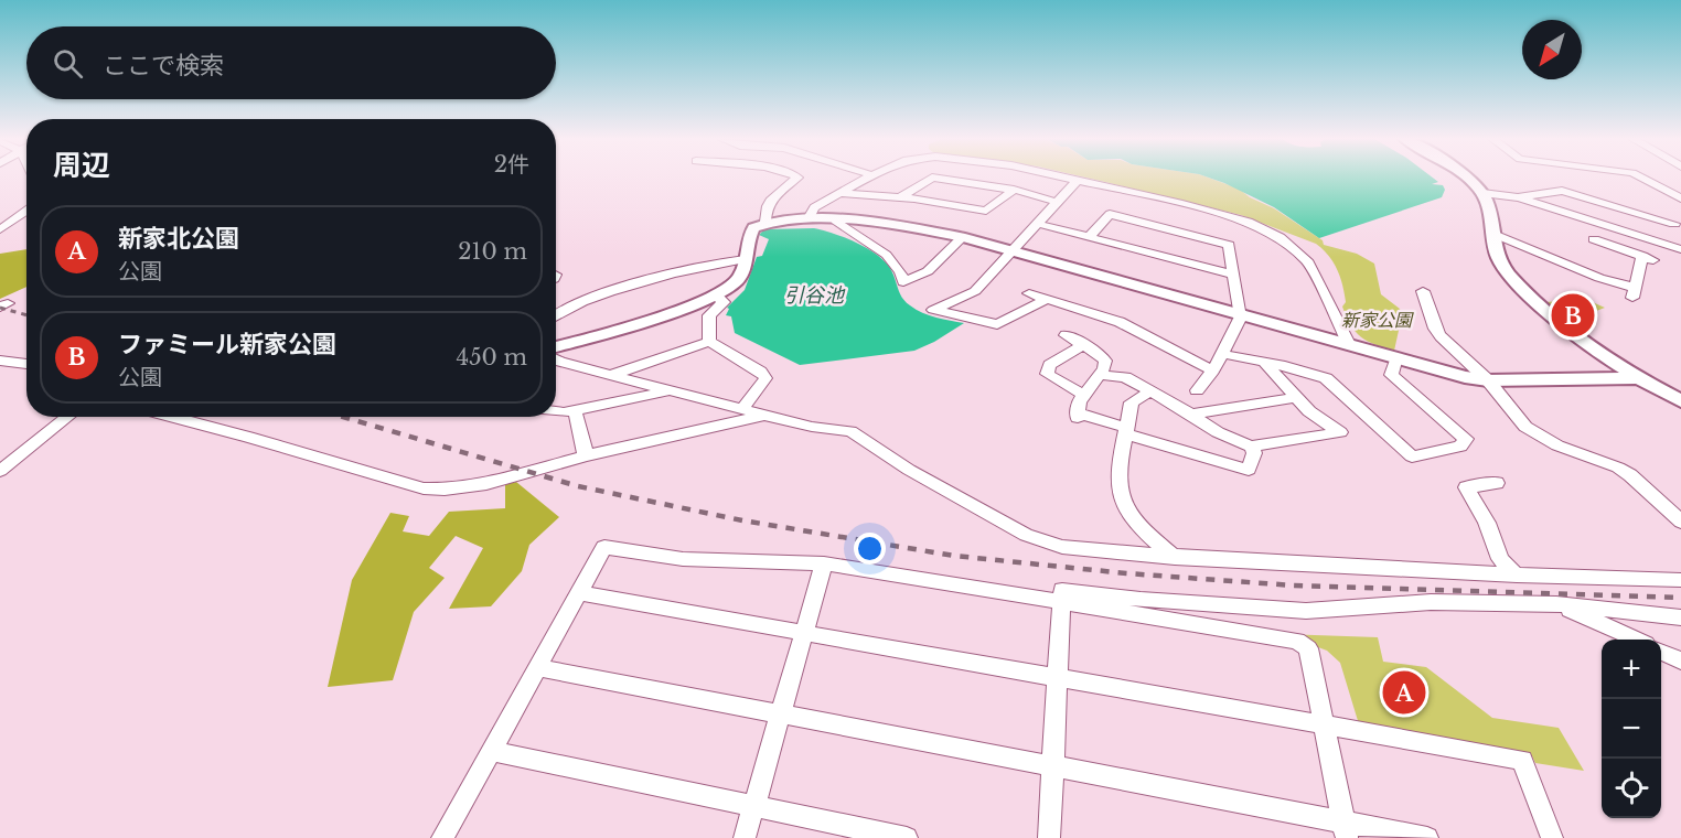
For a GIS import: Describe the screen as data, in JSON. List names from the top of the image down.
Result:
{
  "water": ["引谷池"],
  "parks": ["新家公園"],
  "north": "bottom left",
  "page": {
    "search": "ここで検索",
    "heading": ["周辺", "2件"],
    "list": [
      {
        "mark": "A",
        "name": "新家北公園",
        "note": "公園",
        "value": "210 m"
      },
      {
        "mark": "B",
        "name": "ファミール新家公園",
        "note": "公園",
        "value": "450 m"
      }
    ],
    "pins": ["B", "A"],
    "map_buttons": ["+", "−"]
  }
}
